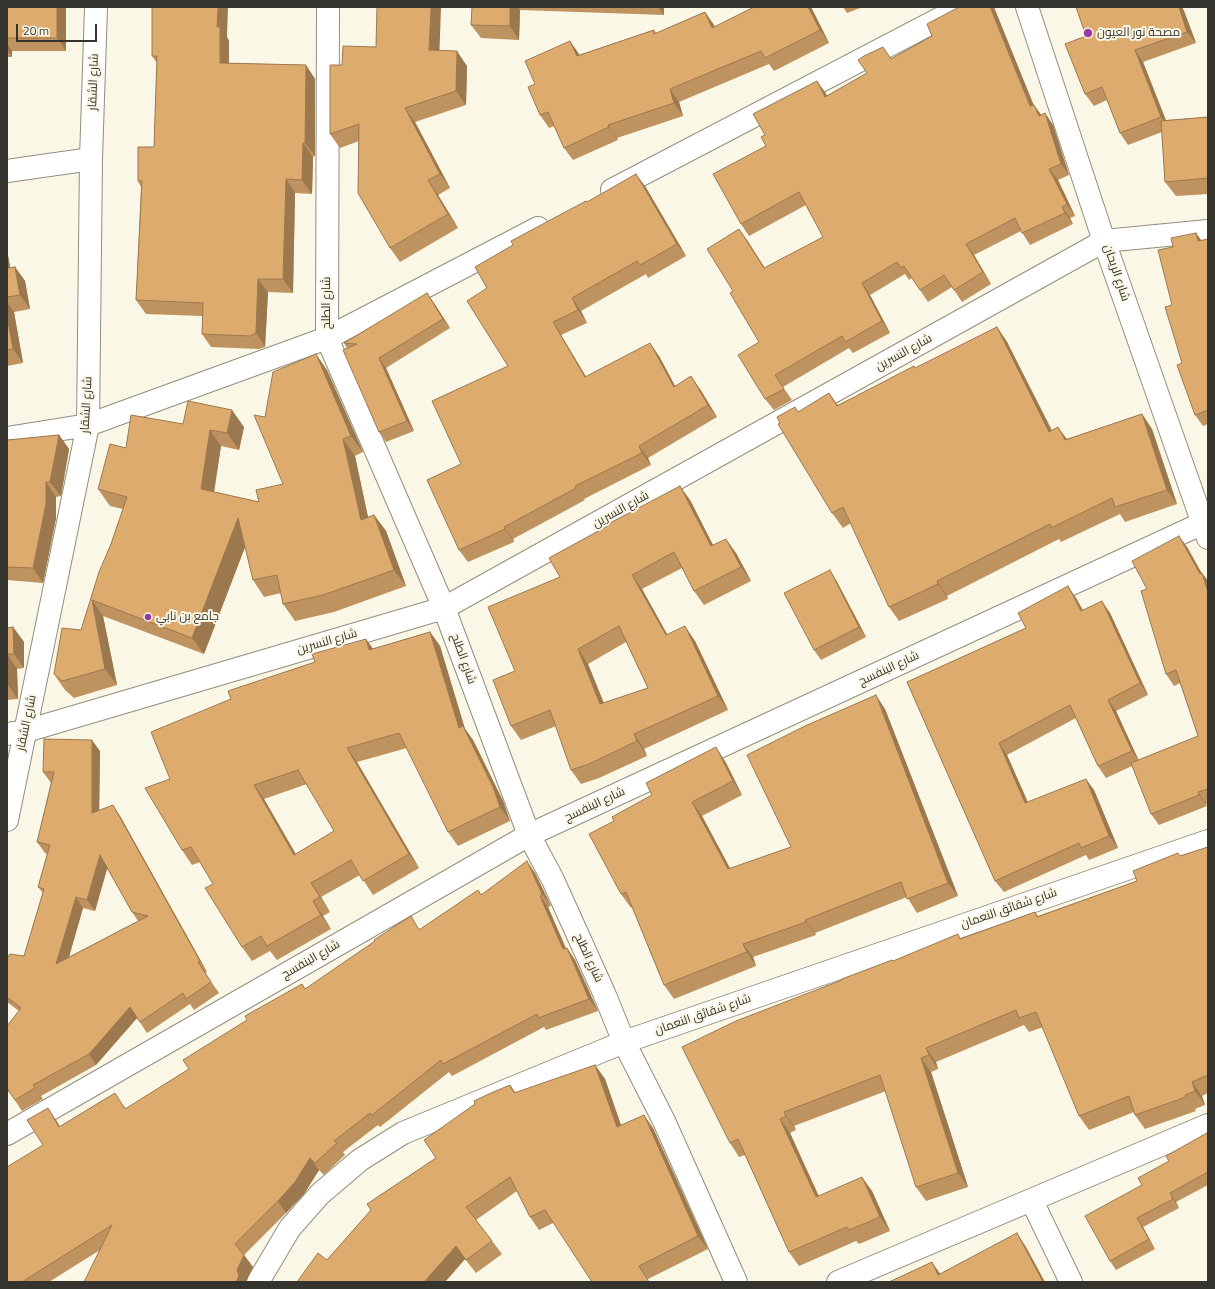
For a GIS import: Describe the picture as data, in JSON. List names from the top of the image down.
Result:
{
  "streets": {
    "street": [
      "شارع الشقار",
      "شارع الريحان",
      "شارع الطلح",
      "شارع النسرين",
      "شارع البنفسج",
      "شارع شقائق النعمان"
    ]
  },
  "crossings": [
    ["شارع الشقار", "شارع النسرين"],
    ["شارع الريحان", "شارع النسرين"],
    ["شارع الريحان", "شارع البنفسج"],
    ["شارع الطلح", "شارع النسرين"],
    ["شارع الطلح", "شارع البنفسج"],
    ["شارع الطلح", "شارع شقائق النعمان"]
  ],
  "places": ["مصحة نور العيون", "جامع بن نابي"],
  "scale_bar": "20 m"
}
